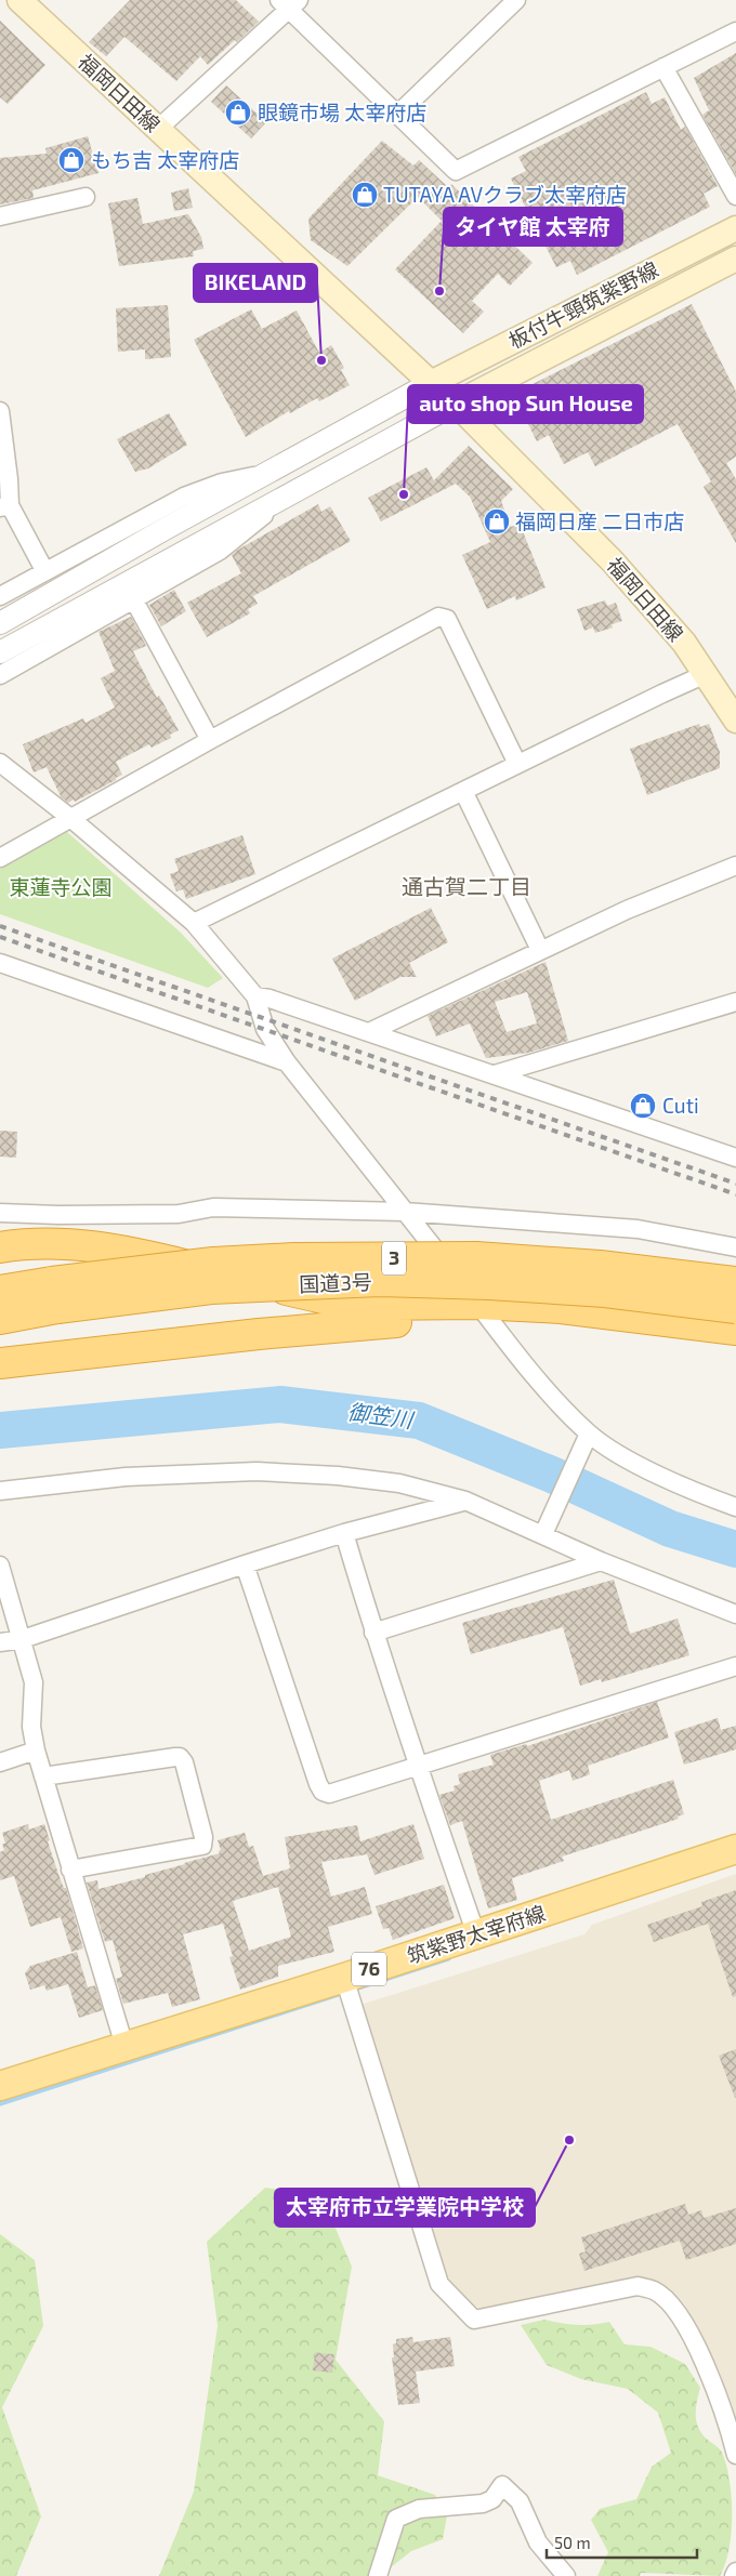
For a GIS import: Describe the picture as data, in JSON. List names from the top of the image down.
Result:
{
  "streets": {
    "highway": ["3", "国道3号"],
    "main road": [
      "福岡日田線",
      "板付牛頸筑紫野線",
      "筑紫野太宰府線",
      "76"
    ]
  },
  "crossings": [
    ["福岡日田線", "板付牛頸筑紫野線"]
  ],
  "districts": ["通古賀二丁目"],
  "water": ["御笠川"],
  "parks": ["東蓮寺公園"],
  "places": {
    "shop": [
      "眼鏡市場 太宰府店",
      "もち吉 太宰府店",
      "TUTAYA AVクラブ太宰府店",
      "福岡日産 二日市店",
      "Cuti"
    ],
    "other": [
      "タイヤ館 太宰府",
      "BIKELAND",
      "auto shop Sun House",
      "太宰府市立学業院中学校"
    ]
  },
  "scale_bar": "50 m"
}
